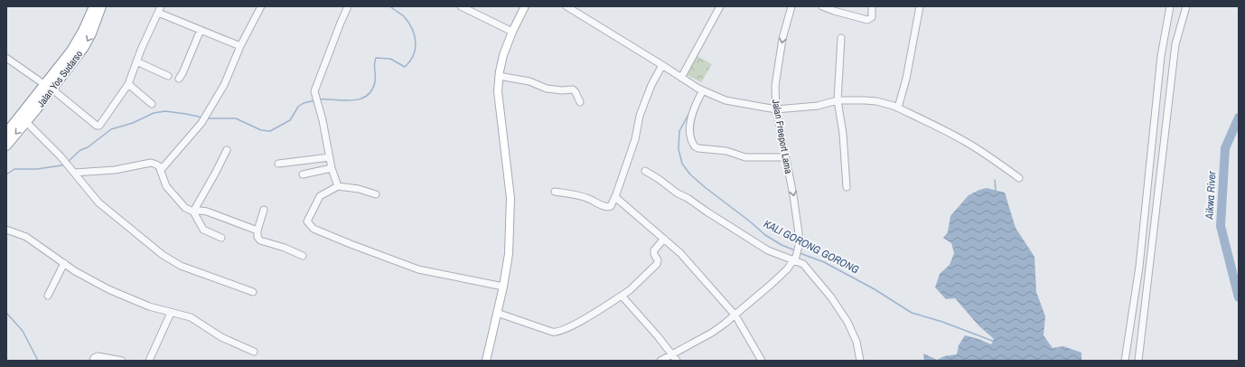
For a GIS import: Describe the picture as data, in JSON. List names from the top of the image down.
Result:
{
  "streets": {
    "highway": ["Jalan Yos Sudarso"],
    "street": ["Jalan Freeport Lama"]
  },
  "one_way": ["Jalan Freeport Lama"],
  "water": ["Aikwa River", "KALI GORONG GORONG"]
}
